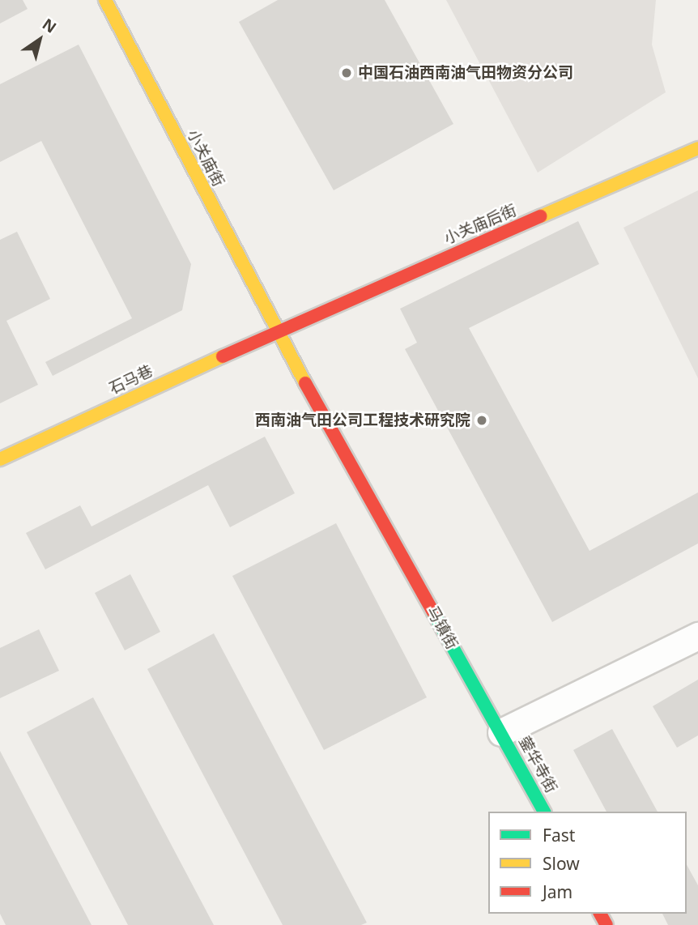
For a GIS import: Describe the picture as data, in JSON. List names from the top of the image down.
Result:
{
  "streets": {
    "street": [
      "小关庙街",
      "小关庙后街",
      "石马巷",
      "马镇街",
      "蓥华寺街"
    ]
  },
  "crossings": [
    ["小关庙街", "小关庙后街"],
    ["小关庙街", "石马巷"],
    ["小关庙街", "马镇街"],
    ["小关庙后街", "石马巷"],
    ["小关庙后街", "马镇街"],
    ["石马巷", "马镇街"],
    ["马镇街", "蓥华寺街"]
  ],
  "places": ["中国石油西南油气田物资分公司", "西南油气田公司工程技术研究院"],
  "legend": ["Fast", "Slow", "Jam"],
  "north": "top right"
}
